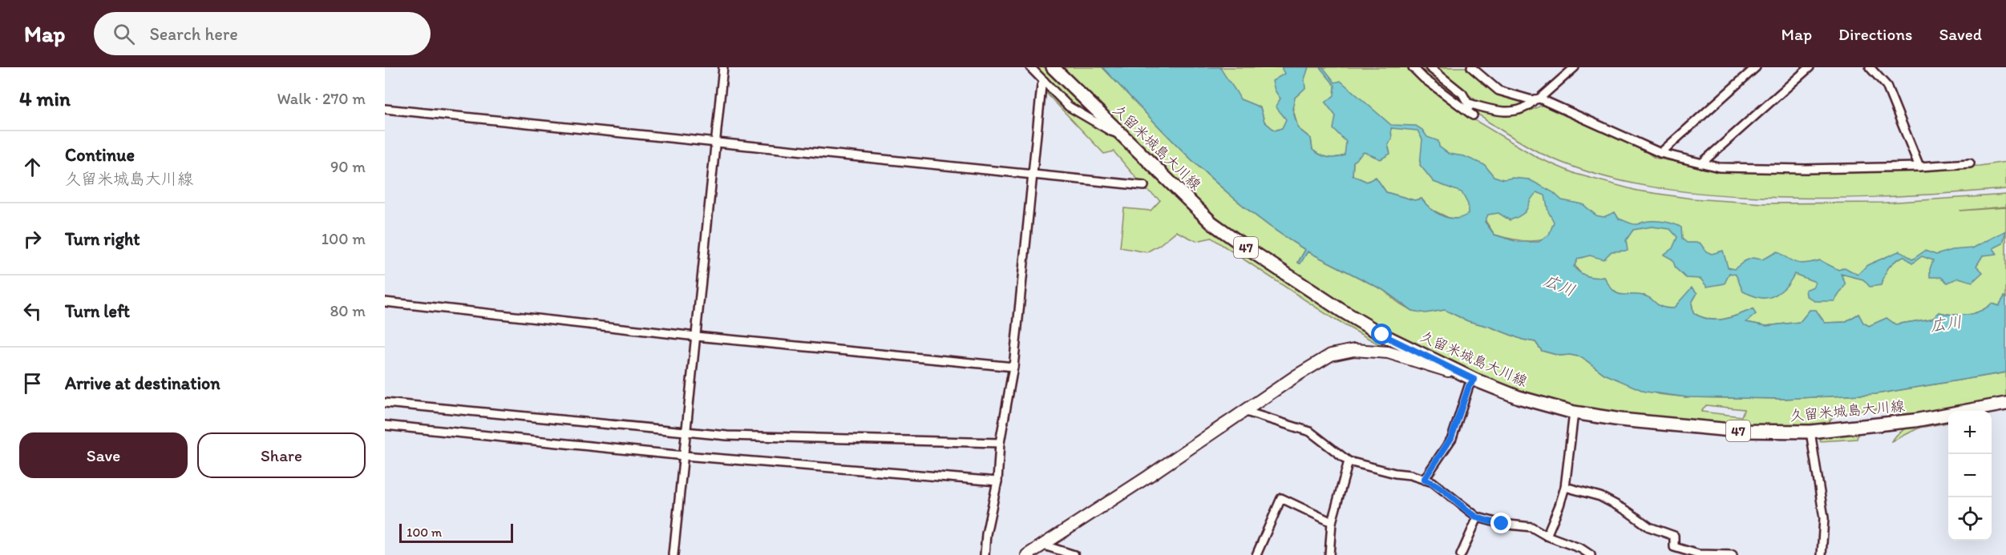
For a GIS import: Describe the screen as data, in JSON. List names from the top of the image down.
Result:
{
  "streets": {
    "main road": ["久留米城島大川線", "47"]
  },
  "water": ["広川"],
  "scale_bar": "100 m",
  "page": {
    "header": "Map",
    "search": "Search here",
    "nav": ["Map", "Directions", "Saved"],
    "heading": ["4 min", "Walk · 270 m"],
    "list": [
      ["Continue", "久留米城島大川線", "90 m"],
      ["Turn right", "100 m"],
      ["Turn left", "80 m"],
      "Arrive at destination"
    ],
    "map_buttons": ["+", "−"],
    "buttons": ["Save", "Share"],
    "scale": "100 m"
  }
}
